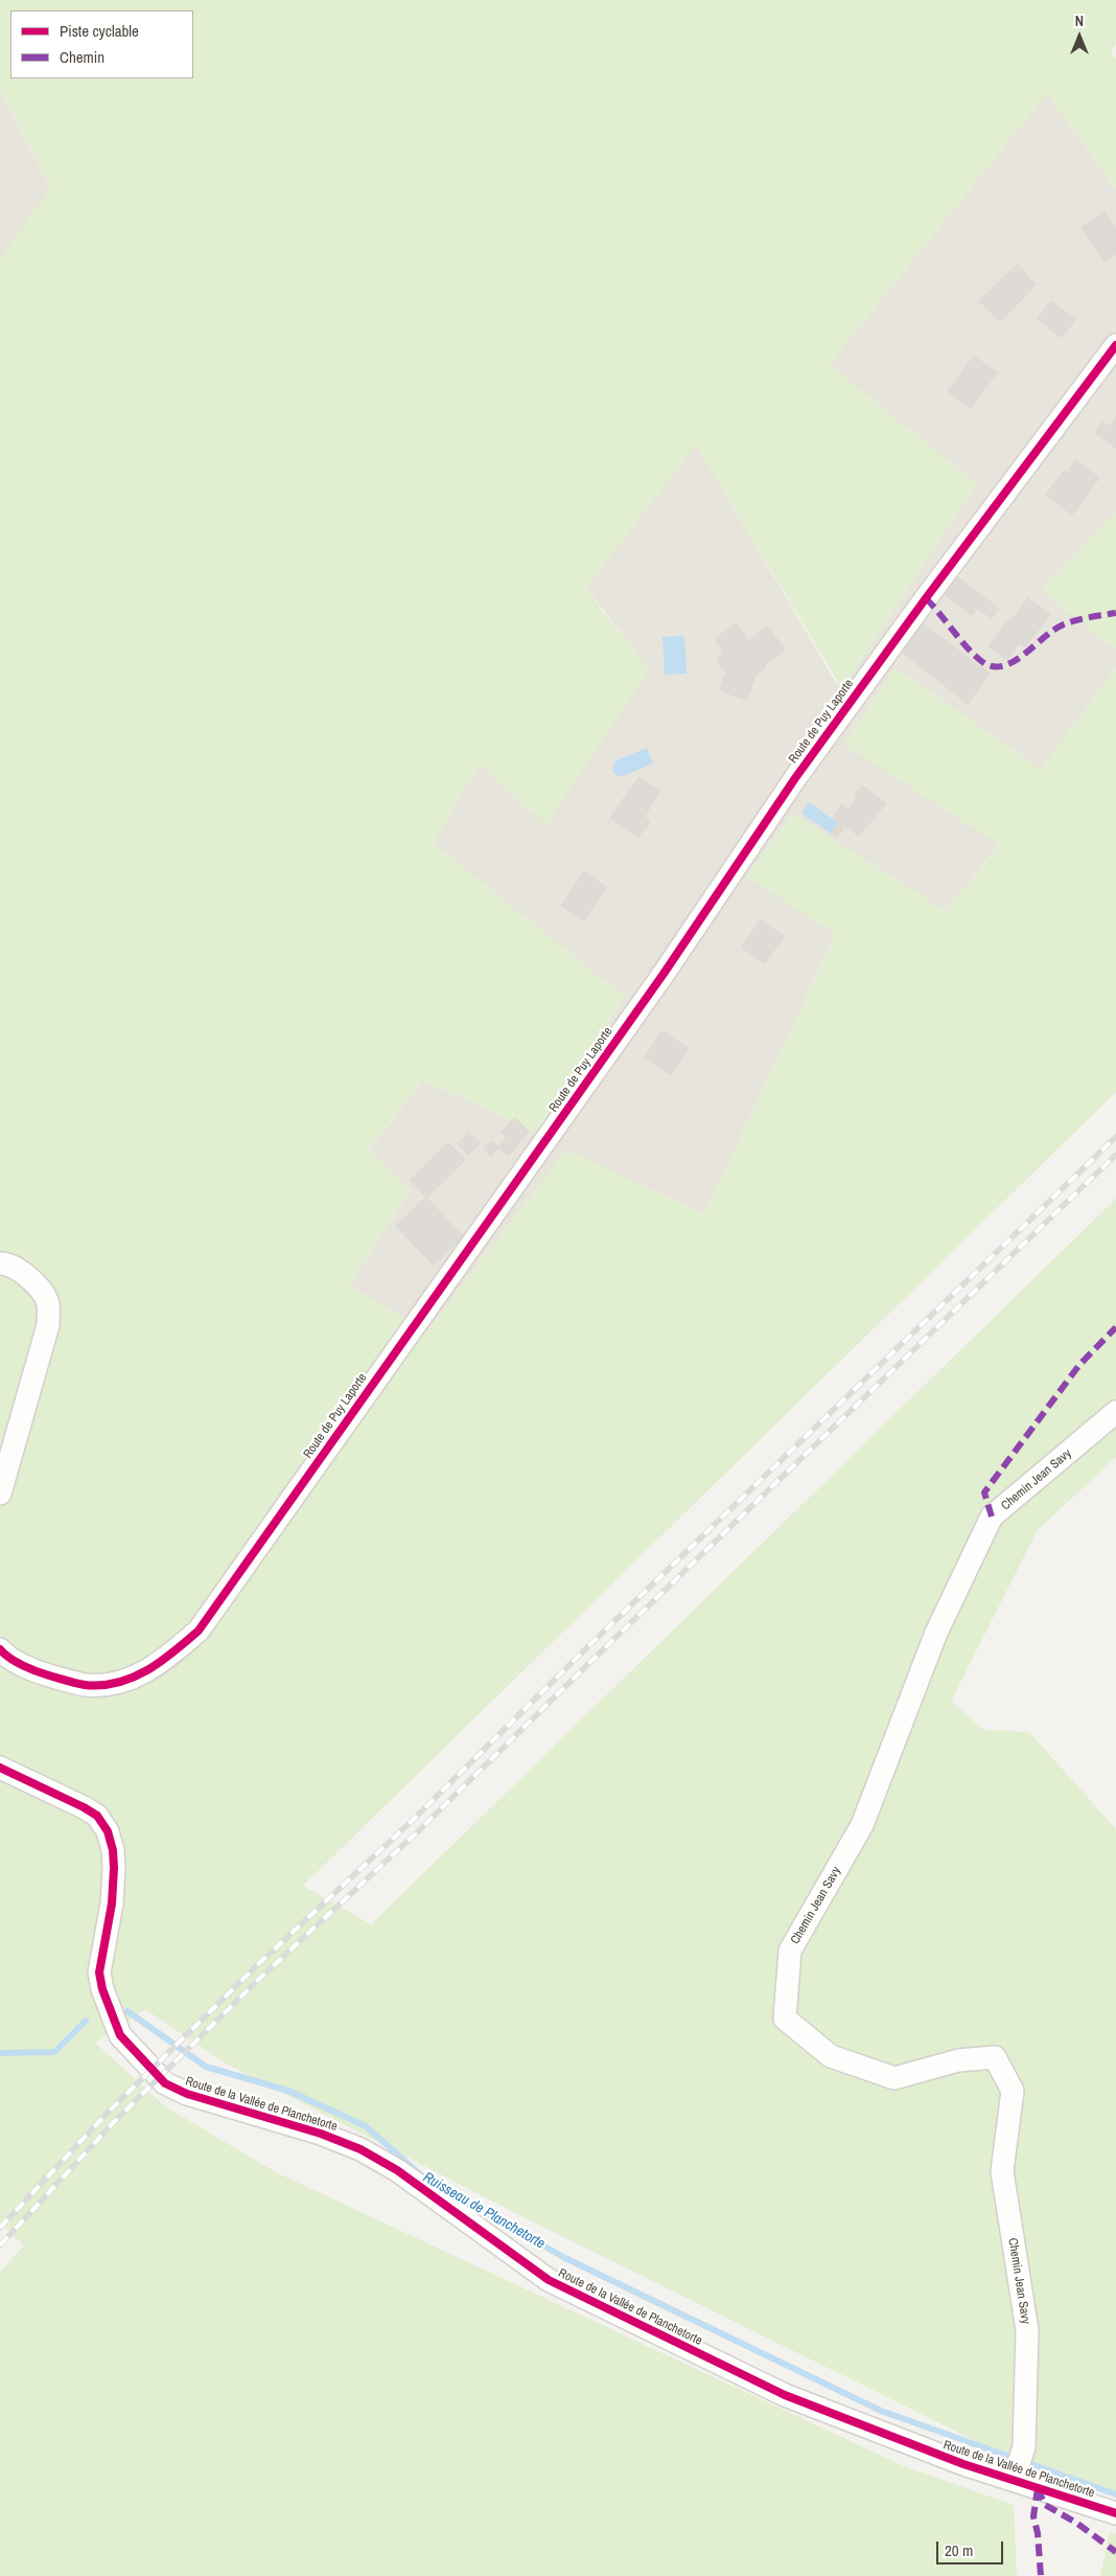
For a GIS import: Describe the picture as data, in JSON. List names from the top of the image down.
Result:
{
  "streets": {
    "street": ["Route de Puy Laporte", "Chemin Jean Savy", "Route de la Vallée de Planchetorte"]
  },
  "crossings": [
    ["Chemin Jean Savy", "Route de la Vallée de Planchetorte"]
  ],
  "water": ["Ruisseau de Planchetorte"],
  "legend": ["Piste cyclable", "Chemin"],
  "scale_bar": "20 m",
  "north": "top"
}
